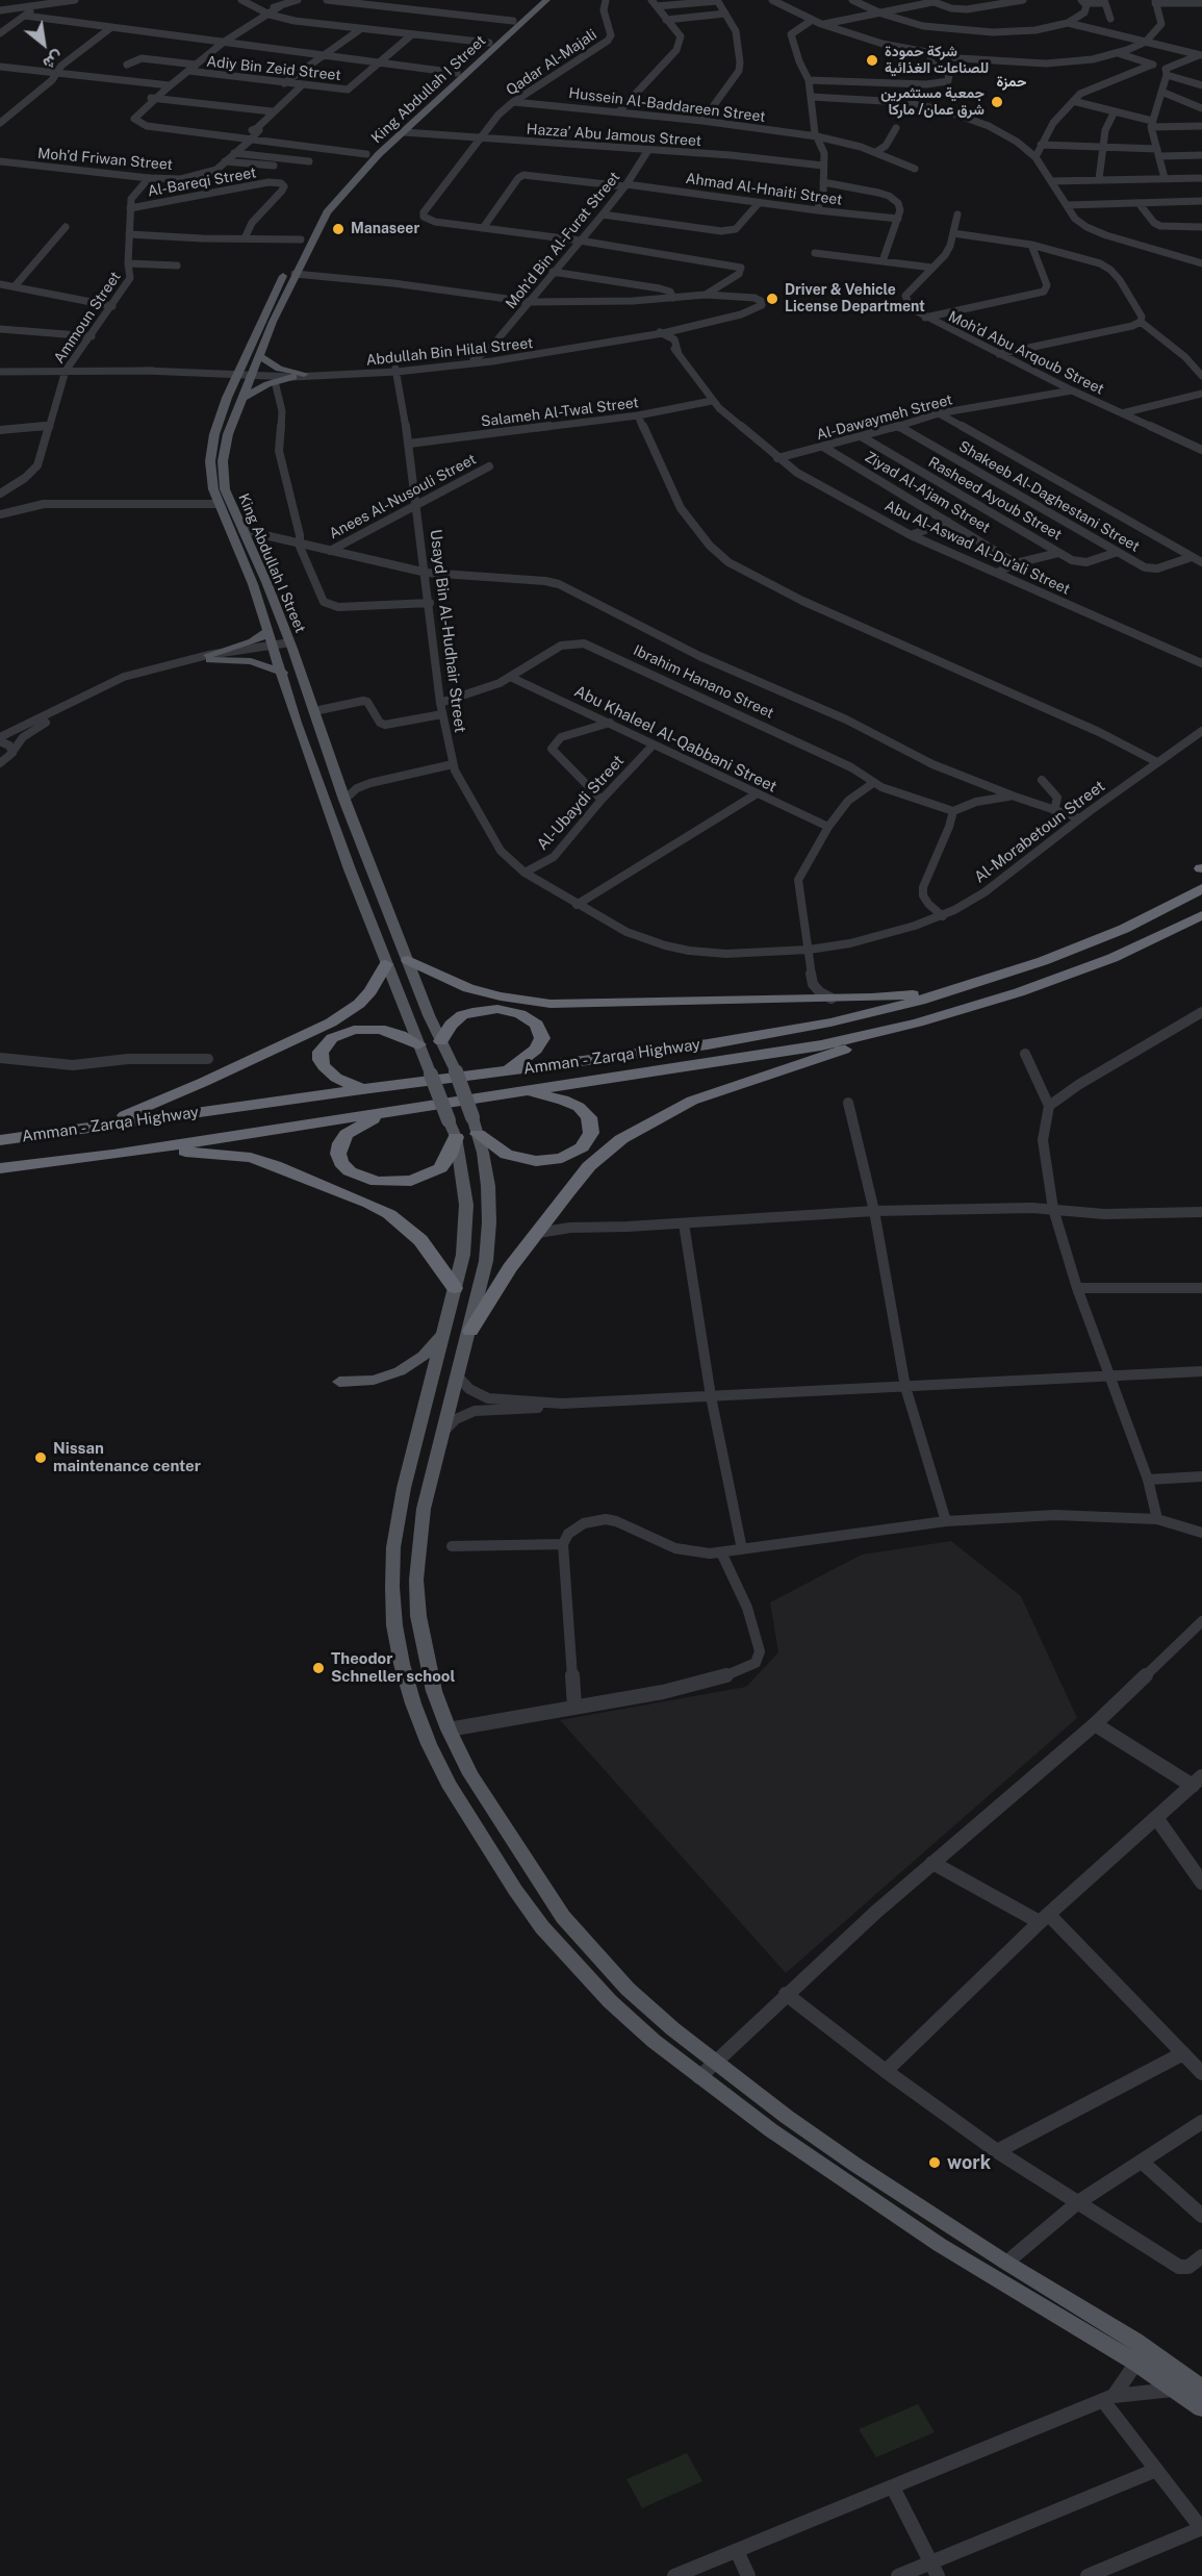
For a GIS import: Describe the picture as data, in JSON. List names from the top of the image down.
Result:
{
  "streets": {
    "highway": ["Amman - Zarqa Highway"],
    "main road": ["King Abdullah I Street"],
    "street": [
      "Qadar Al-Majali",
      "Adiy Bin Zeid Street",
      "Hussein Al-Baddareen Street",
      "Hazza’ Abu Jamous Street",
      "Moh’d Friwan Street",
      "Al-Bareqi Street",
      "Ahmad Al-Hnaiti Street",
      "Moh’d Bin Al-Furat Street",
      "Ammoun Street",
      "Abdullah Bin Hilal Street",
      "Moh’d Abu Arqoub Street",
      "Salameh Al-Twal Street",
      "Al-Dawaymeh Street",
      "Ziyad Al-A’jam Street",
      "Anees Al-Nusouli Street",
      "Shakeeb Al-Daghestani Street",
      "Rasheed Ayoub Street",
      "Abu Al-Aswad Al-Du’ali Street",
      "Usayd Bin Al-Hudhair Street",
      "Ibrahim Hanano Street",
      "Abu Khaleel Al-Qabbani Street",
      "Al-Ubaydi Street",
      "Al-Morabetoun Street"
    ]
  },
  "crossings": [
    ["Qadar Al-Majali", "Hussein Al-Baddareen Street"],
    ["Qadar Al-Majali", "Hazza’ Abu Jamous Street"],
    ["Qadar Al-Majali", "Ahmad Al-Hnaiti Street"],
    ["Adiy Bin Zeid Street", "Moh’d Friwan Street"],
    ["King Abdullah I Street", "Hazza’ Abu Jamous Street"],
    ["King Abdullah I Street", "Abdullah Bin Hilal Street"],
    ["Hazza’ Abu Jamous Street", "Moh’d Bin Al-Furat Street"],
    ["Moh’d Friwan Street", "Ammoun Street"],
    ["Al-Bareqi Street", "Ammoun Street"],
    ["Ahmad Al-Hnaiti Street", "Moh’d Bin Al-Furat Street"],
    ["Moh’d Bin Al-Furat Street", "Abdullah Bin Hilal Street"],
    ["Ammoun Street", "Abdullah Bin Hilal Street"],
    ["Abdullah Bin Hilal Street", "Usayd Bin Al-Hudhair Street"],
    ["Moh’d Abu Arqoub Street", "Al-Dawaymeh Street"],
    ["Salameh Al-Twal Street", "Abu Al-Aswad Al-Du’ali Street"],
    ["Salameh Al-Twal Street", "Usayd Bin Al-Hudhair Street"],
    ["Al-Dawaymeh Street", "Ziyad Al-A’jam Street"],
    ["Al-Dawaymeh Street", "Shakeeb Al-Daghestani Street"],
    ["Al-Dawaymeh Street", "Rasheed Ayoub Street"],
    ["Al-Dawaymeh Street", "Abu Al-Aswad Al-Du’ali Street"],
    ["Anees Al-Nusouli Street", "Usayd Bin Al-Hudhair Street"],
    ["Shakeeb Al-Daghestani Street", "Rasheed Ayoub Street"],
    ["Usayd Bin Al-Hudhair Street", "Ibrahim Hanano Street"],
    ["Usayd Bin Al-Hudhair Street", "Al-Ubaydi Street"],
    ["Usayd Bin Al-Hudhair Street", "Al-Morabetoun Street"],
    ["Ibrahim Hanano Street", "Abu Khaleel Al-Qabbani Street"],
    ["Abu Khaleel Al-Qabbani Street", "Al-Ubaydi Street"]
  ],
  "districts": ["حمزة"],
  "places": [
    "شركة حمودة للصناعات الغذائية",
    "جمعية مستثمرين شرق عمان/ ماركا",
    "Manaseer",
    "Driver & Vehicle License Department",
    "Nissan maintenance center",
    "Theodor Schneller school",
    "work"
  ],
  "north": "bottom right"
}
